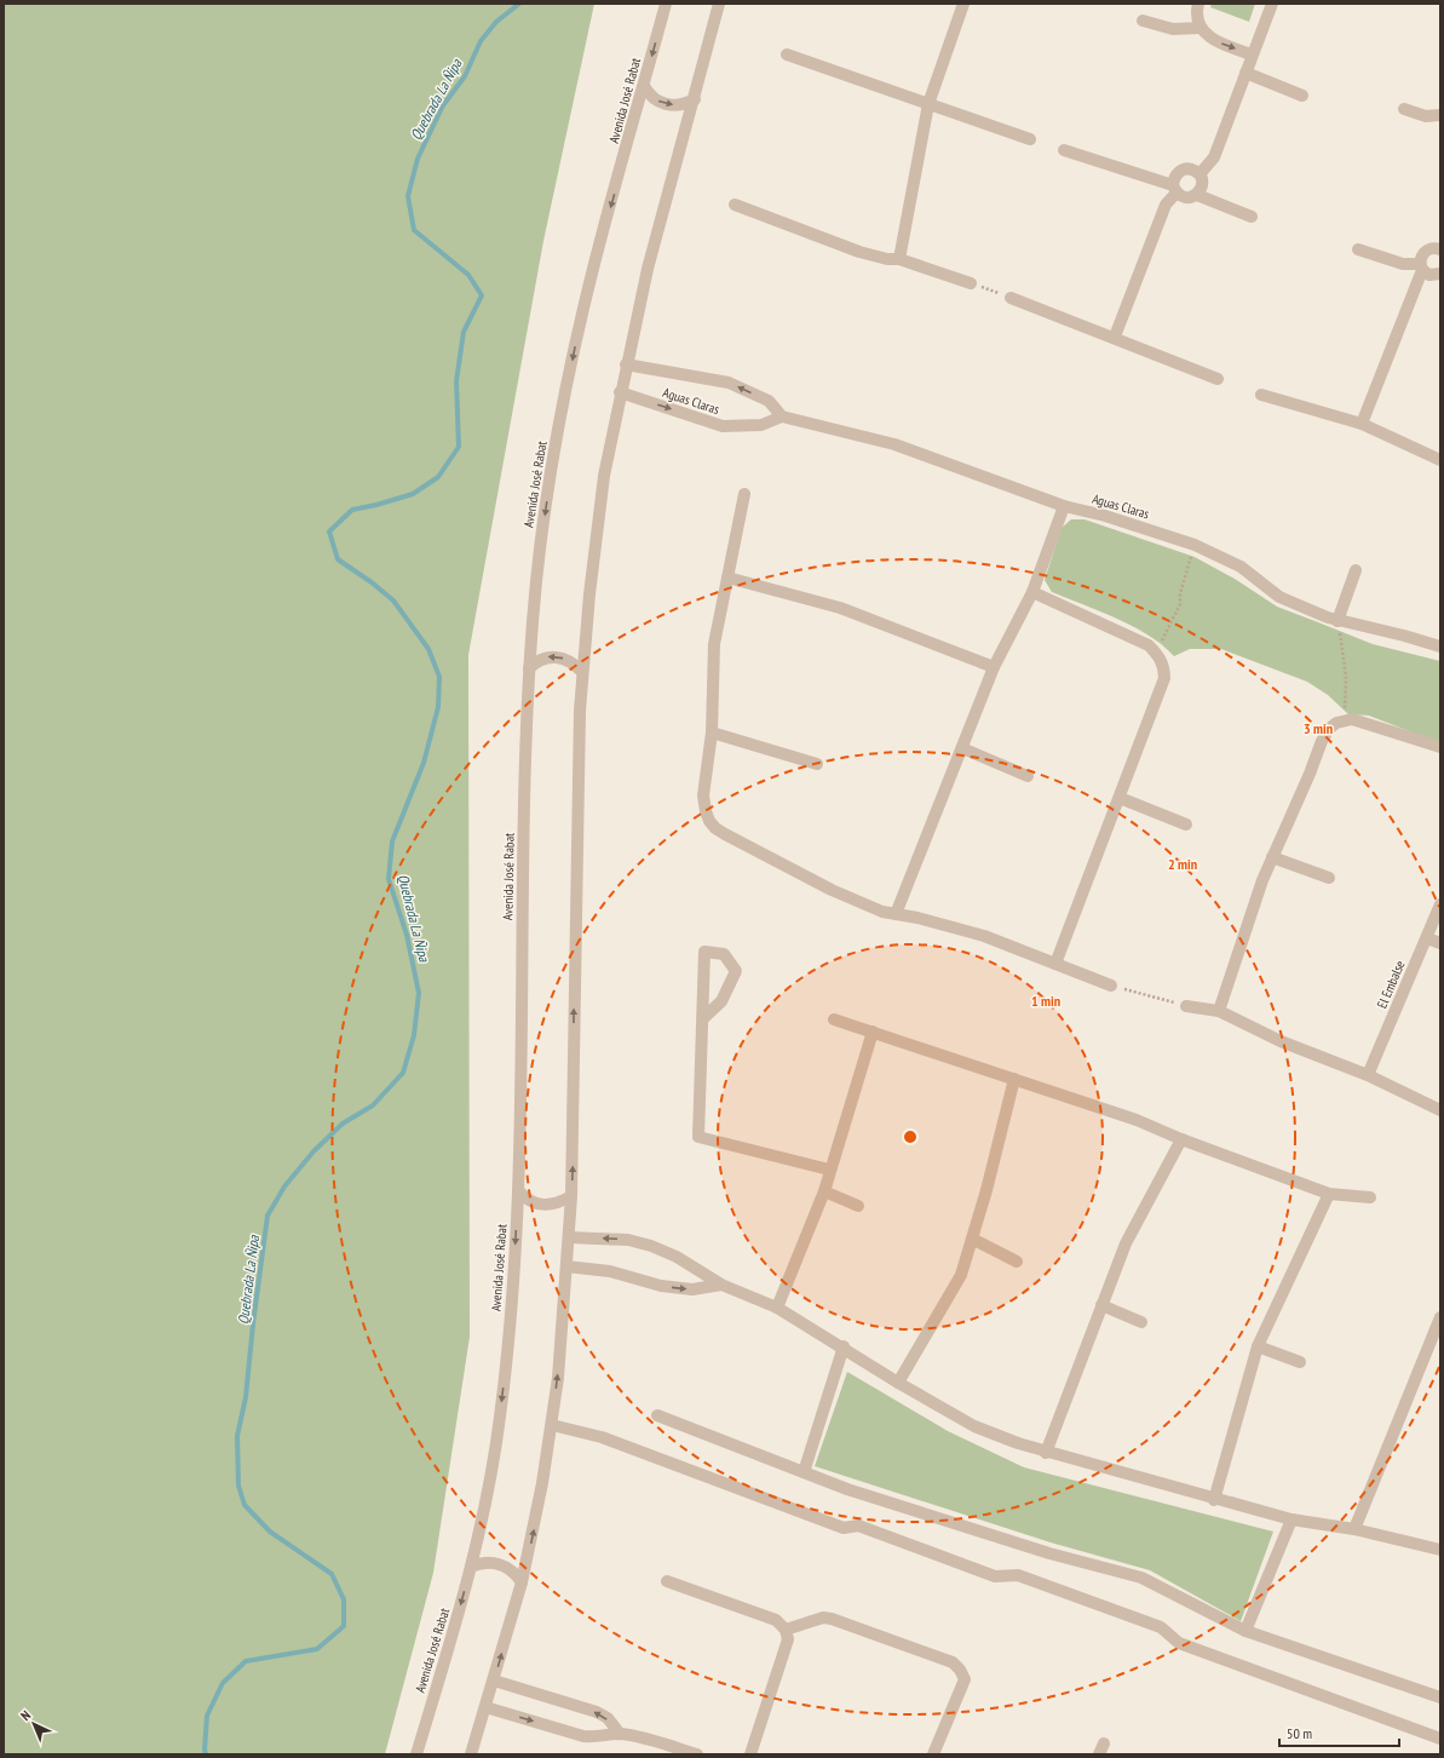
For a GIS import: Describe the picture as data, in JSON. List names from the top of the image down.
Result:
{
  "streets": {
    "street": ["Avenida José Rabat", "Aguas Claras", "El Embalse"]
  },
  "water": ["Quebrada La Ñipa"],
  "scale_bar": "50 m",
  "north": "top left",
  "rings": ["3 min", "2 min", "1 min"]
}
